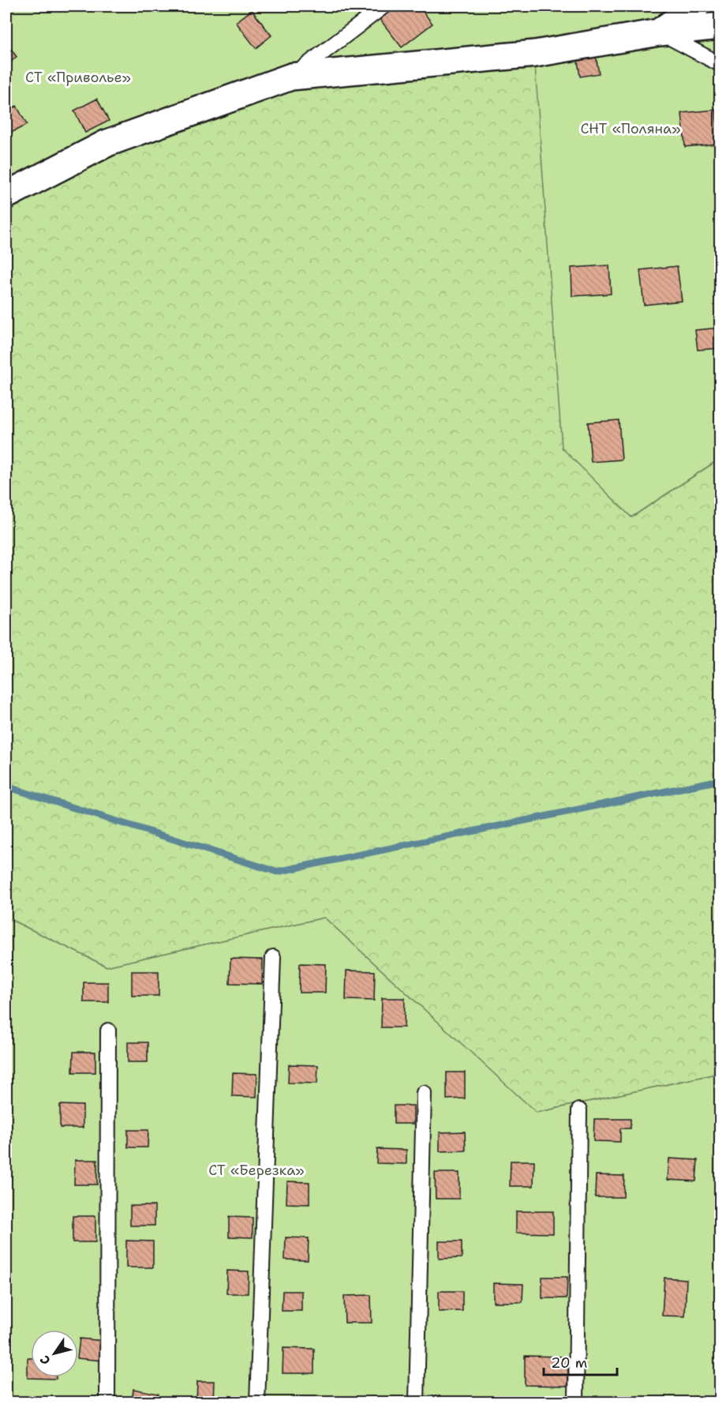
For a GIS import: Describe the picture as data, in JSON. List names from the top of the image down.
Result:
{
  "parks": ["СТ «Приволье»", "СНТ «Поляна»", "СТ «Березка»"],
  "scale_bar": "20 m",
  "north": "bottom left"
}
